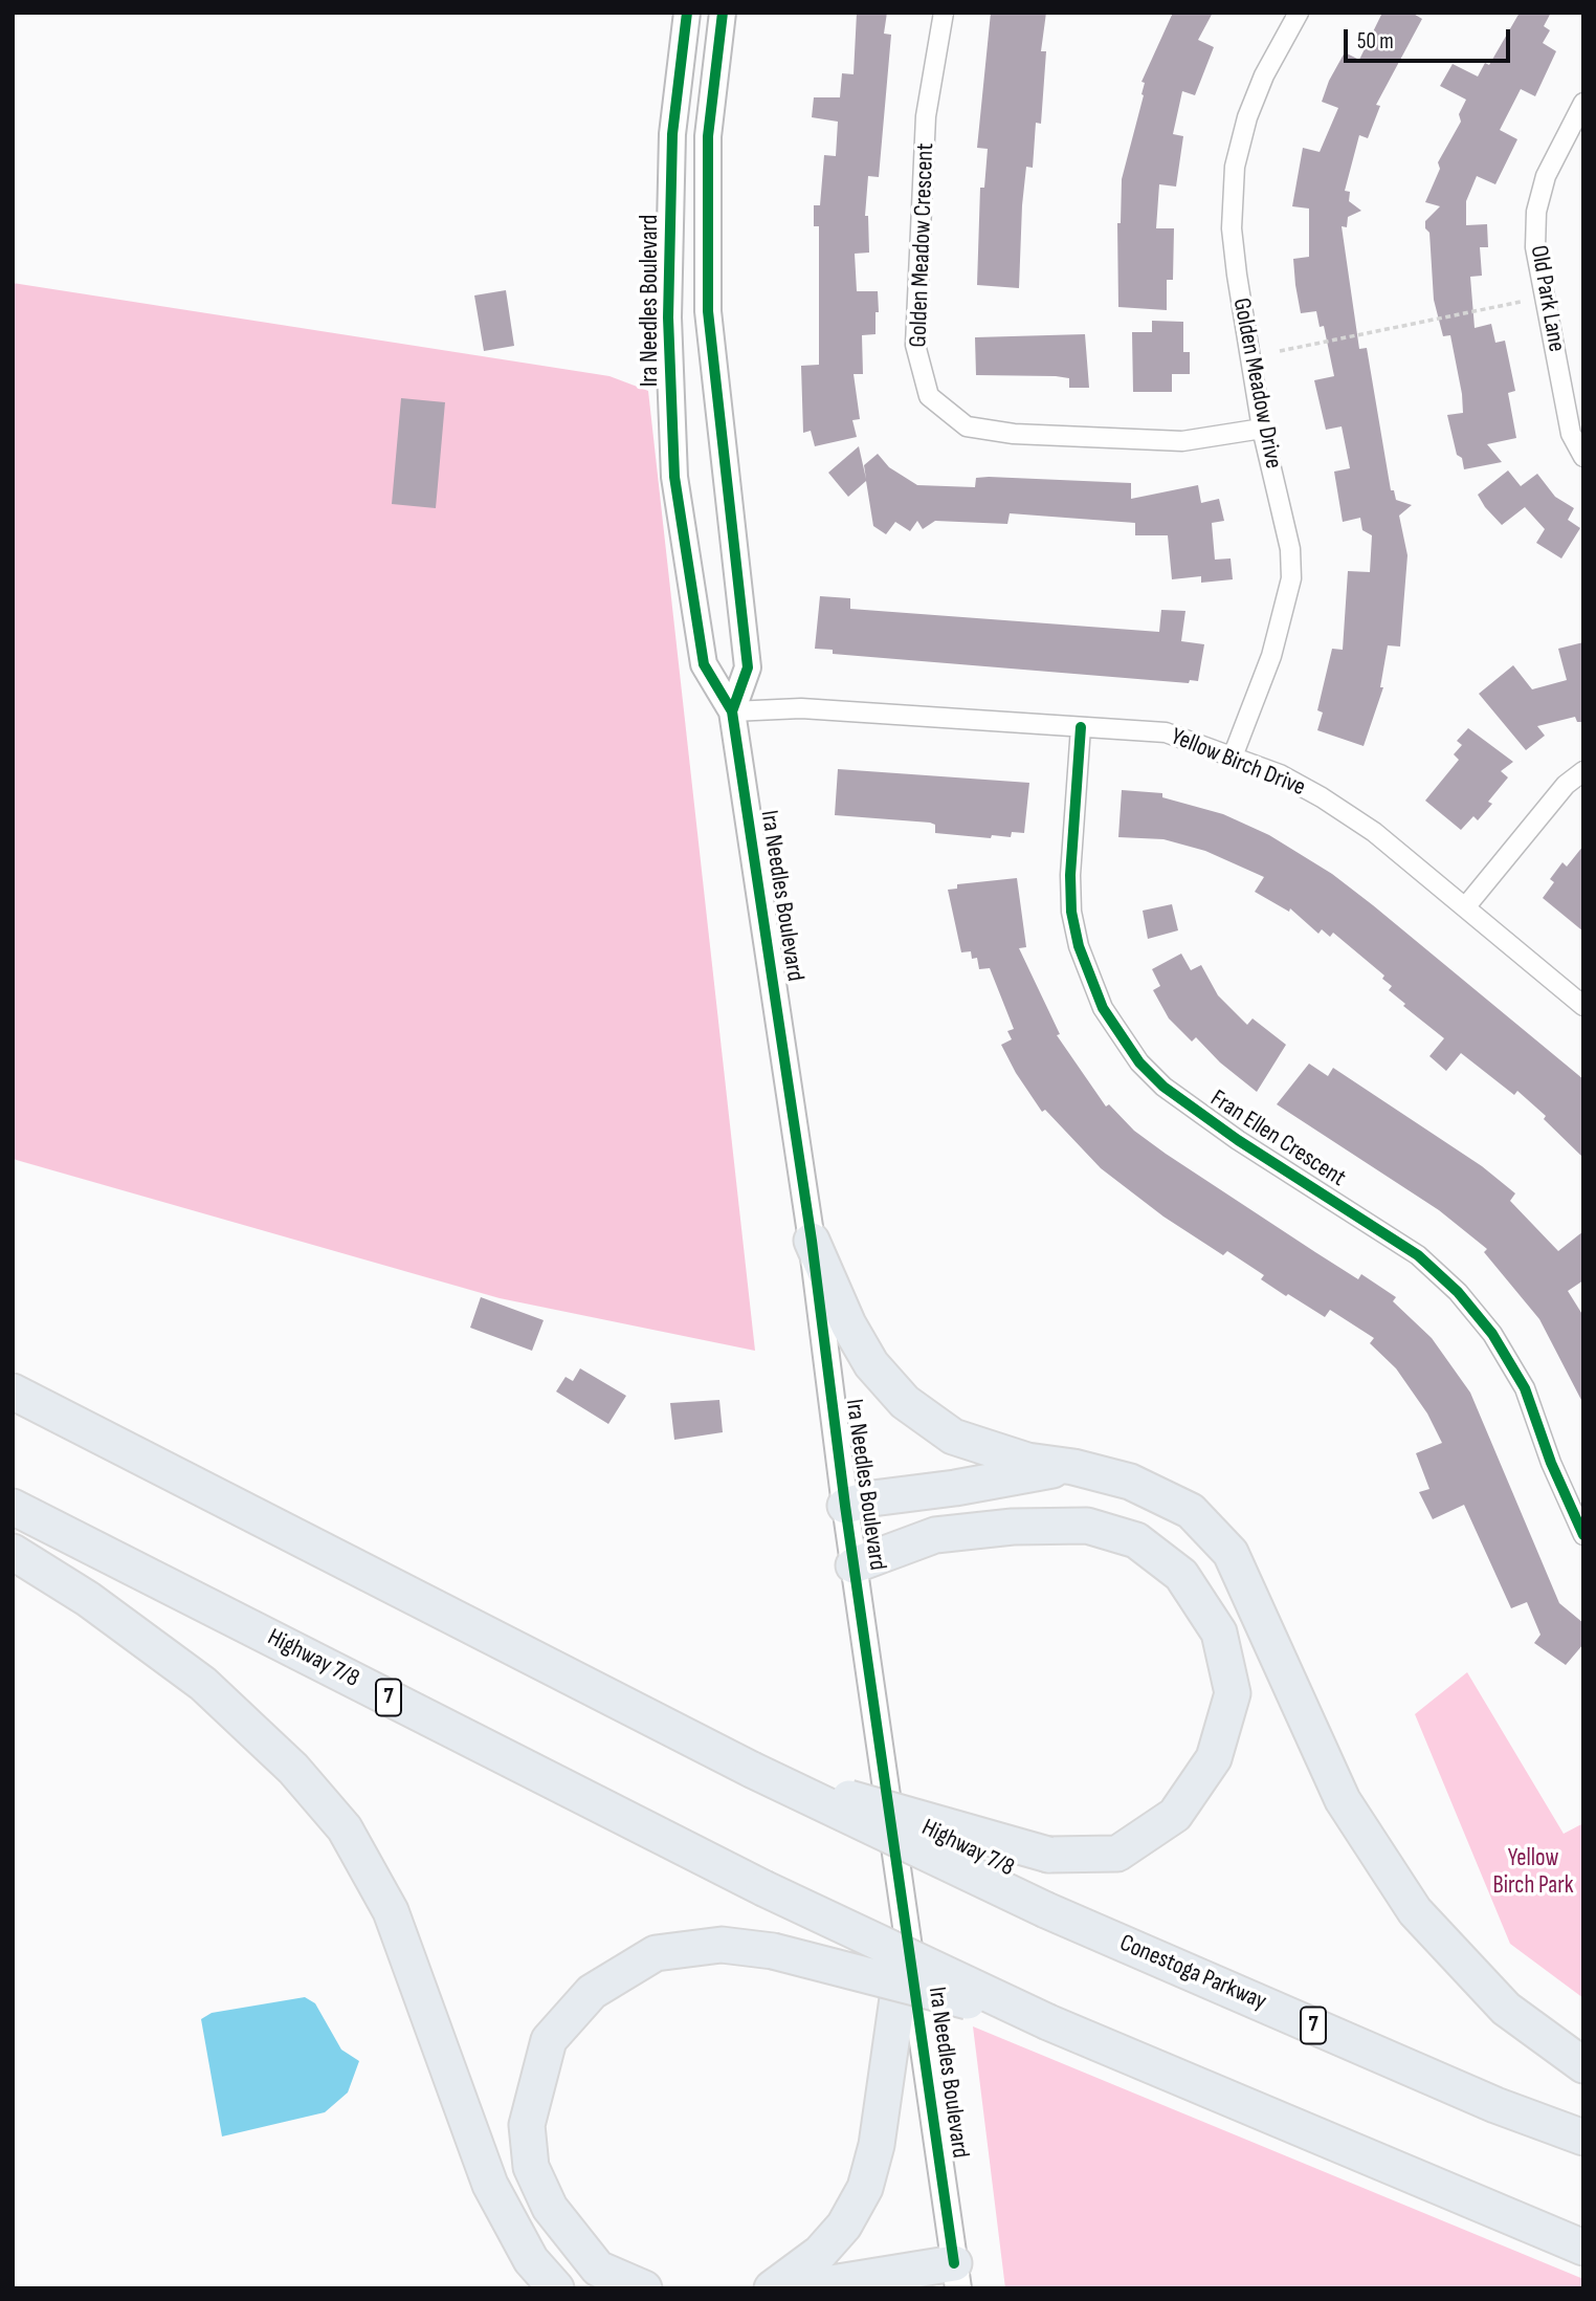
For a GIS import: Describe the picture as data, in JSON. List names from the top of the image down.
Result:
{
  "streets": {
    "highway": ["Highway 7/8", "7", "Conestoga Parkway"],
    "main road": ["Ira Needles Boulevard"],
    "street": [
      "Golden Meadow Crescent",
      "Old Park Lane",
      "Golden Meadow Drive",
      "Yellow Birch Drive",
      "Fran Ellen Crescent"
    ]
  },
  "crossings": [
    ["Golden Meadow Crescent", "Golden Meadow Drive"],
    ["Ira Needles Boulevard", "Yellow Birch Drive"],
    ["Golden Meadow Drive", "Yellow Birch Drive"],
    ["Yellow Birch Drive", "Fran Ellen Crescent"],
    ["Highway 7/8", "7"],
    ["Highway 7/8", "Conestoga Parkway"]
  ],
  "parks": ["Yellow Birch Park"],
  "scale_bar": "50 m"
}
